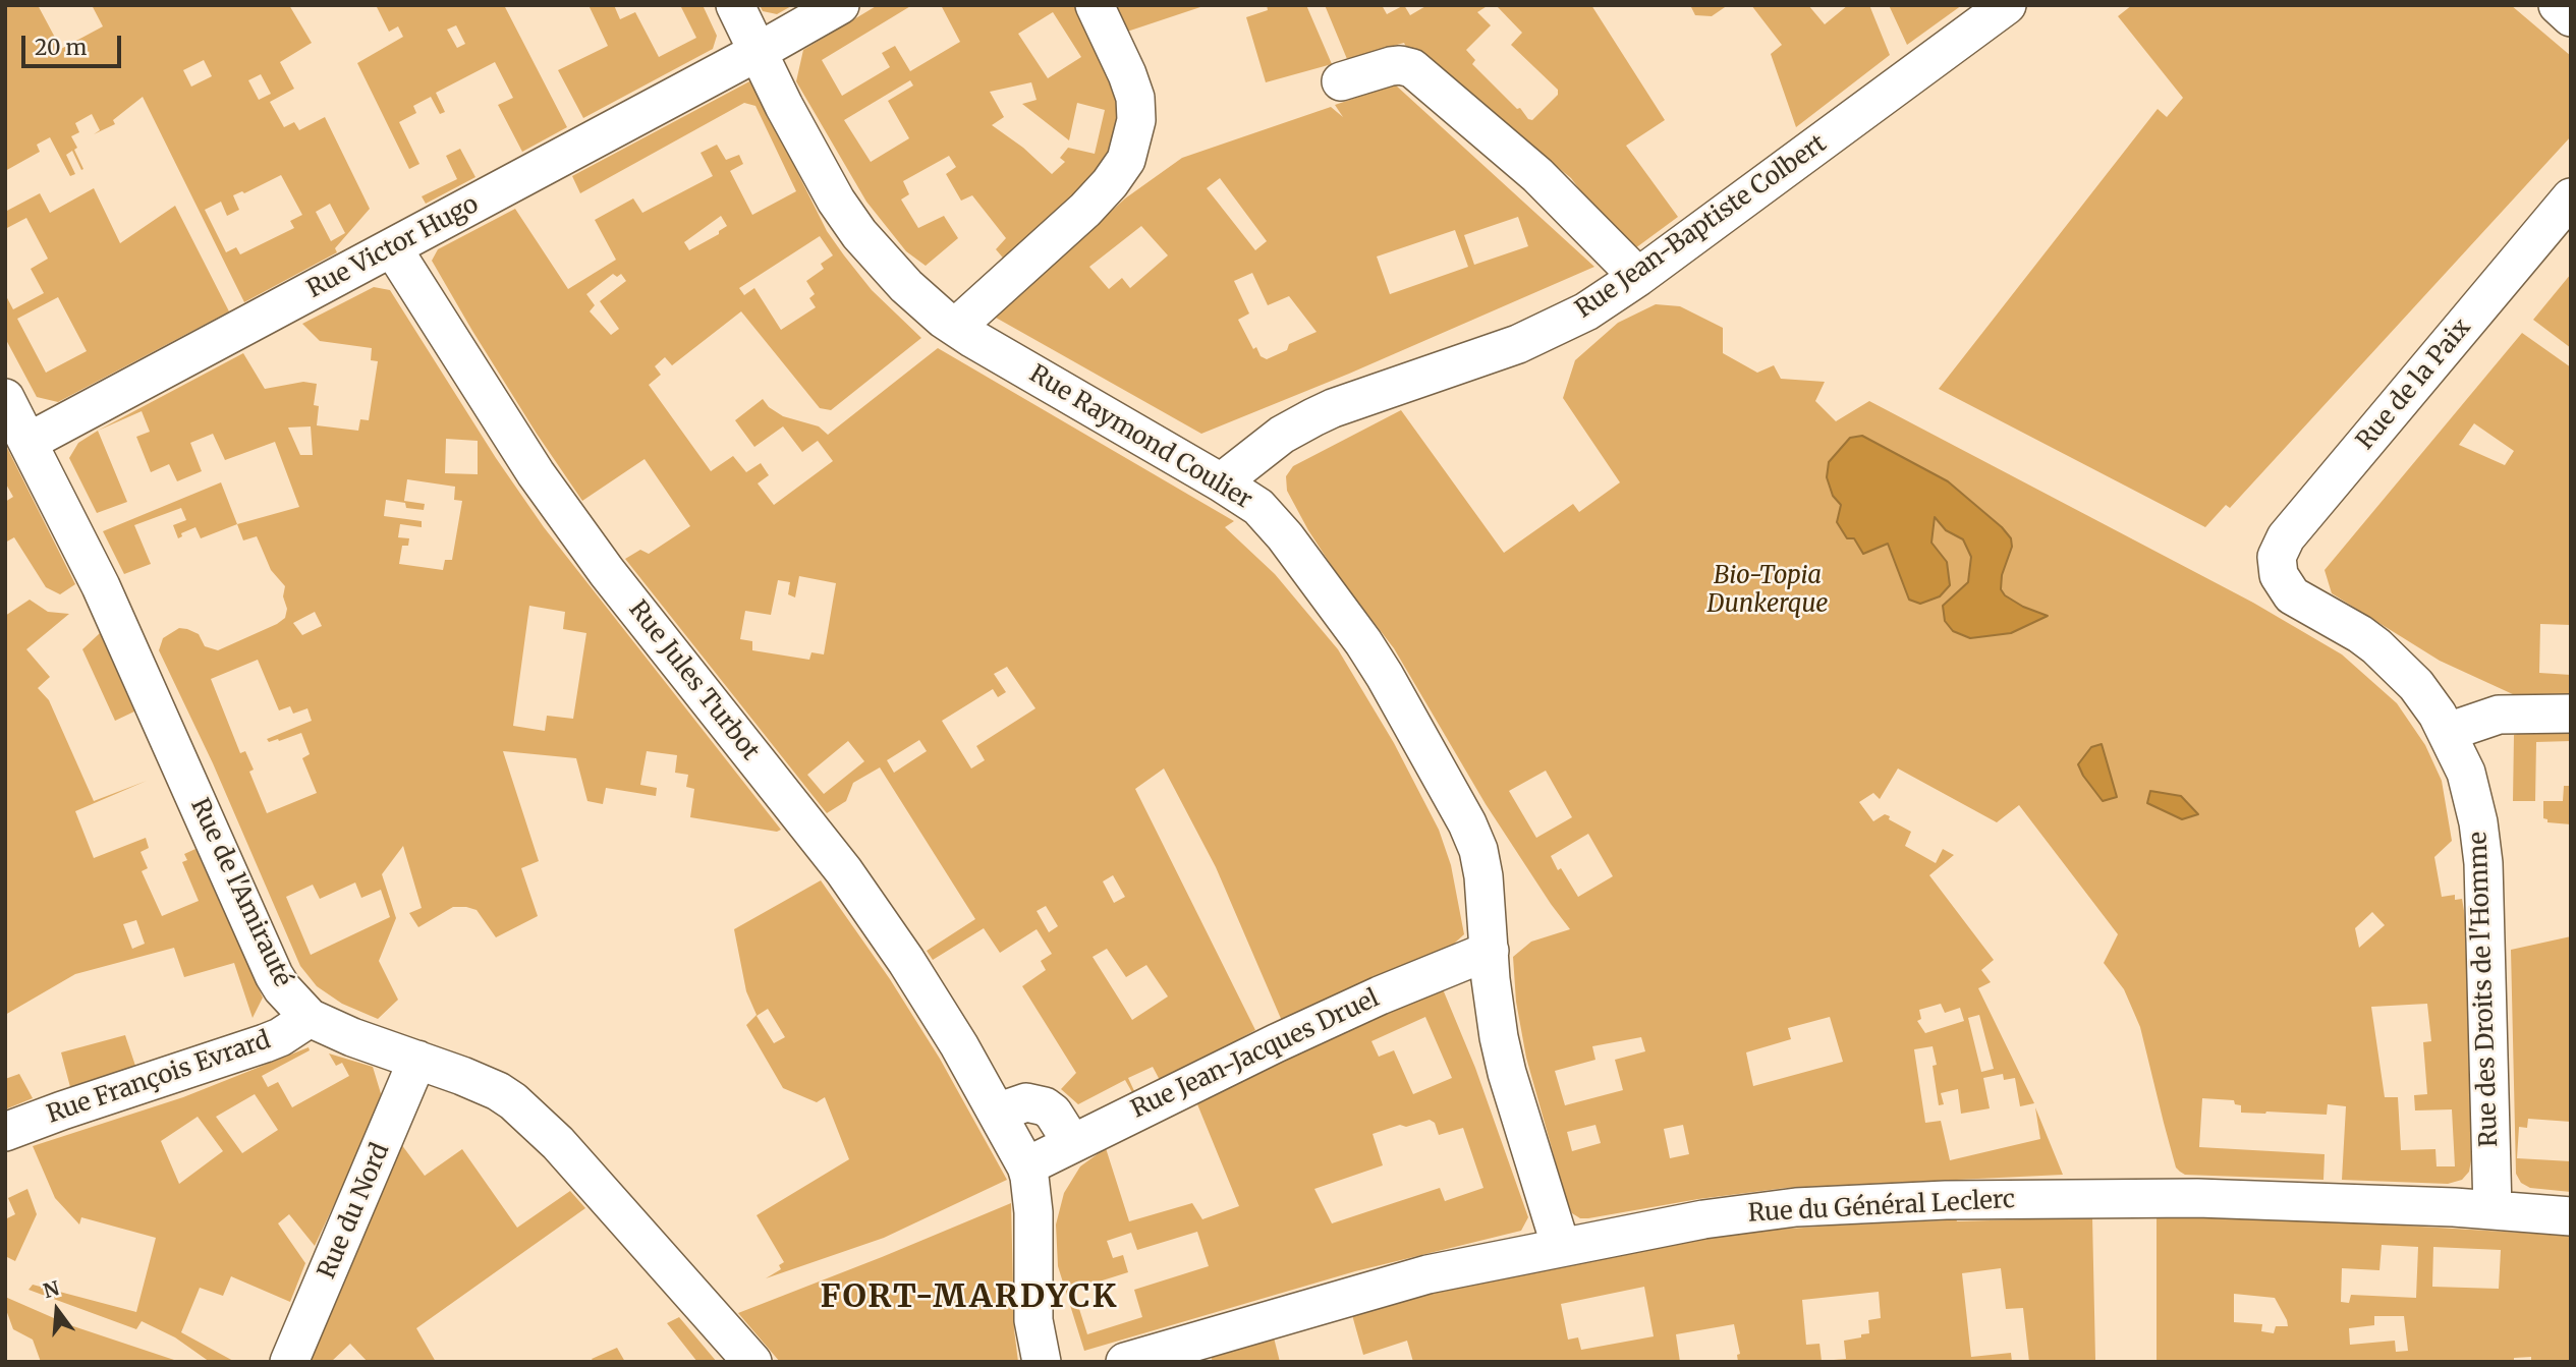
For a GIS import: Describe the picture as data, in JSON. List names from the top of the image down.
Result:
{
  "streets": {
    "street": [
      "Rue Jean-Baptiste Colbert",
      "Rue Victor Hugo",
      "Rue de la Paix",
      "Rue Raymond Coulier",
      "Rue Jules Turbot",
      "Rue de l'Amirauté",
      "Rue des Droits de l'Homme",
      "Rue Jean-Jacques Druel",
      "Rue François Evrard",
      "Rue du Général Leclerc",
      "Rue du Nord"
    ]
  },
  "crossings": [
    ["Rue Jean-Baptiste Colbert", "Rue Raymond Coulier"],
    ["Rue Victor Hugo", "Rue Raymond Coulier"],
    ["Rue Victor Hugo", "Rue Jules Turbot"],
    ["Rue Victor Hugo", "Rue de l'Amirauté"],
    ["Rue de la Paix", "Rue des Droits de l'Homme"],
    ["Rue Raymond Coulier", "Rue Jean-Jacques Druel"],
    ["Rue Raymond Coulier", "Rue du Général Leclerc"],
    ["Rue Jules Turbot", "Rue Jean-Jacques Druel"],
    ["Rue de l'Amirauté", "Rue François Evrard"],
    ["Rue de l'Amirauté", "Rue du Nord"],
    ["Rue des Droits de l'Homme", "Rue du Général Leclerc"]
  ],
  "districts": ["FORT-MARDYCK"],
  "parks": ["Bio-Topia Dunkerque"],
  "scale_bar": "20 m",
  "north": "top"
}
